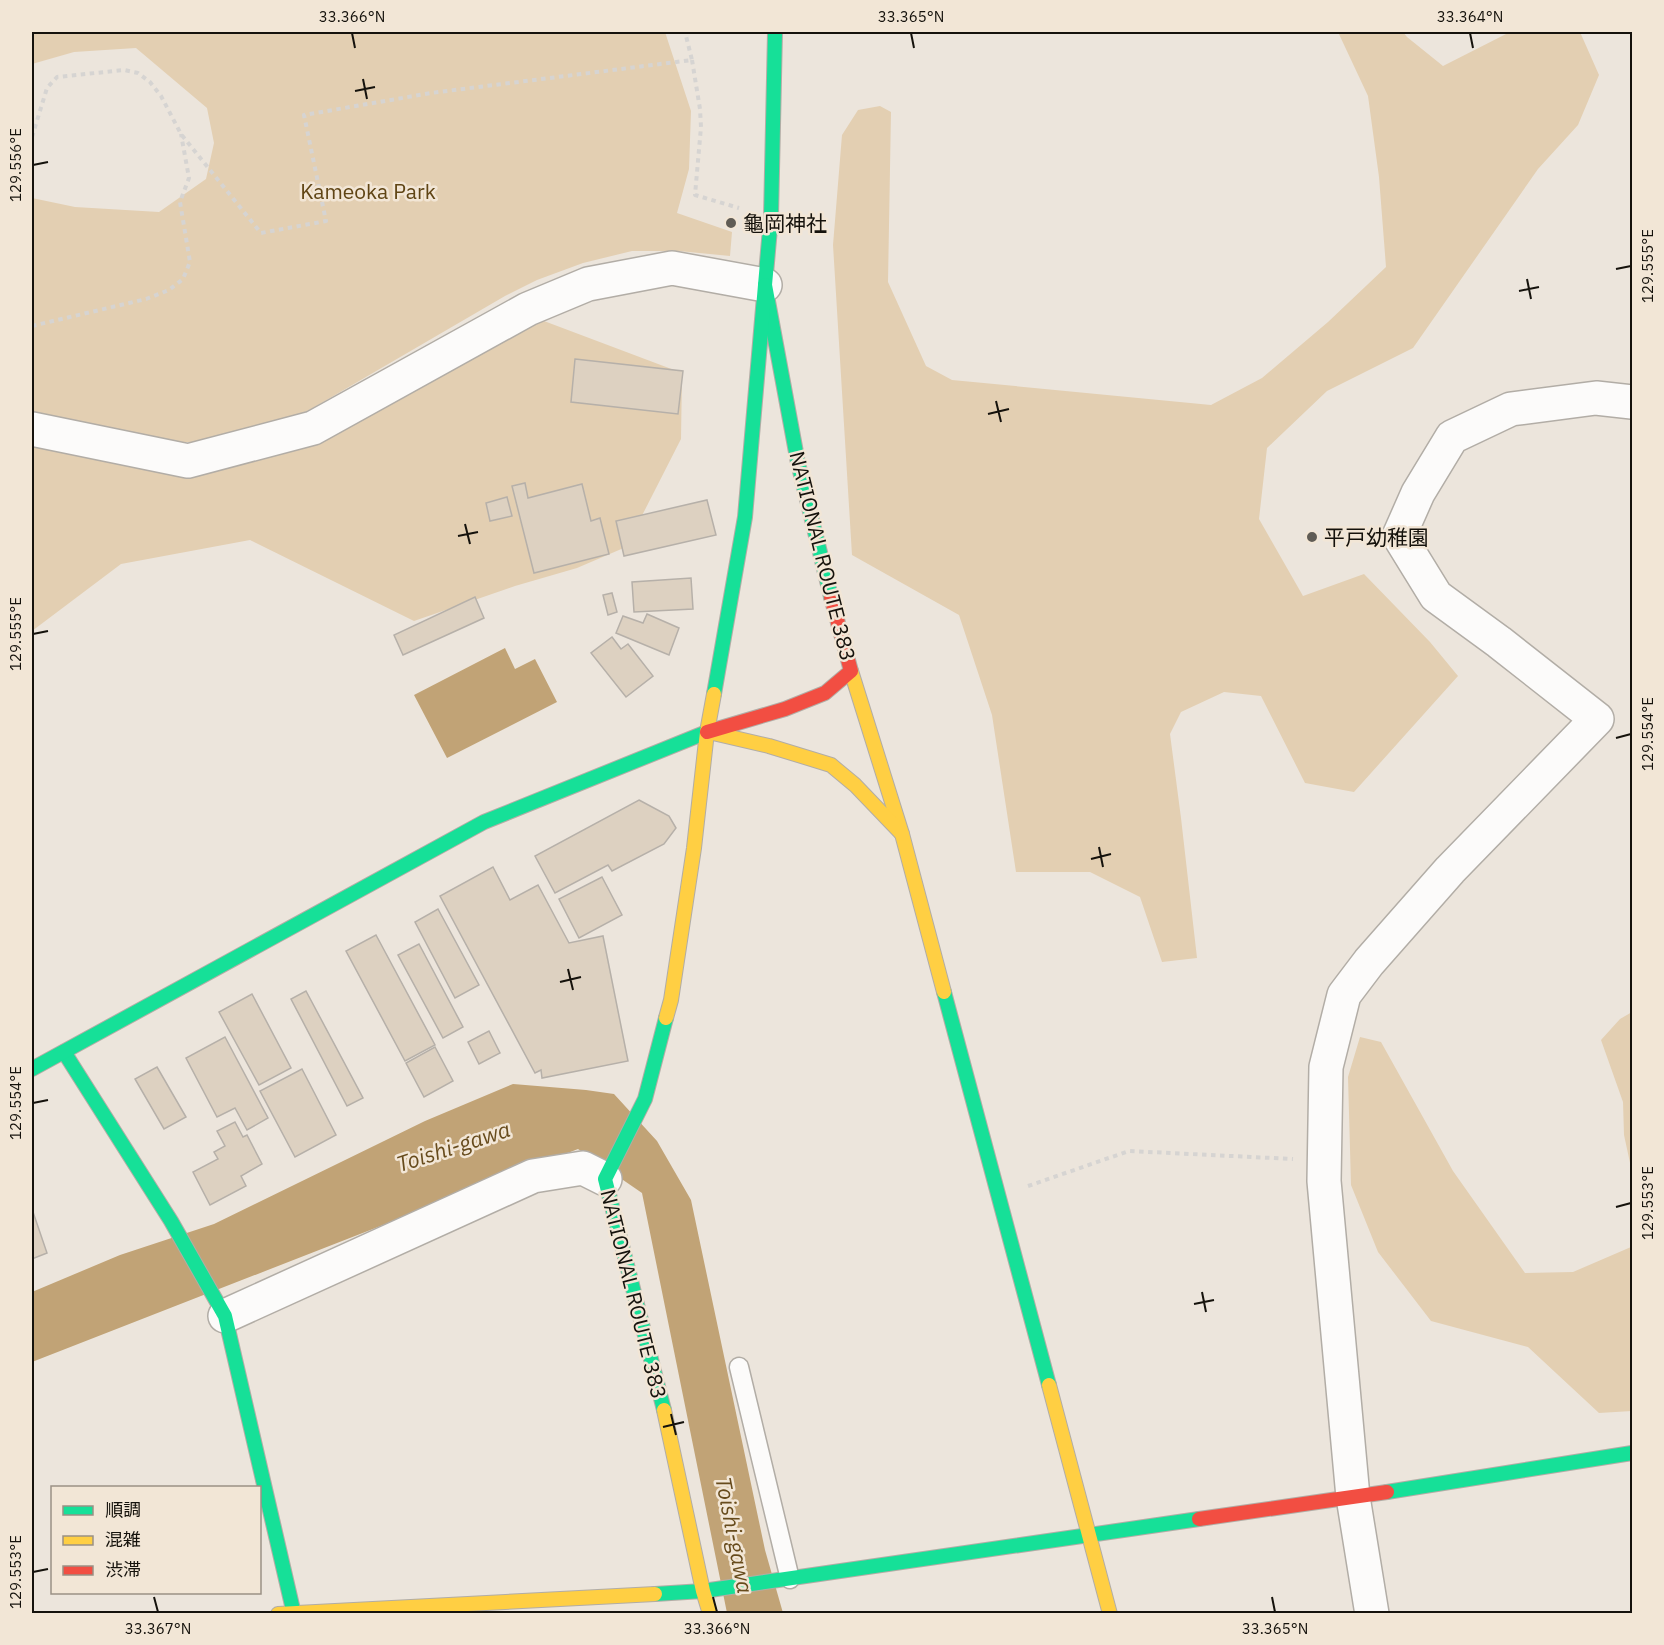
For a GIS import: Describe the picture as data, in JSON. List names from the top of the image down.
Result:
{
  "streets": {
    "main road": ["NATIONAL ROUTE 383"]
  },
  "water": ["Toishi-gawa"],
  "parks": ["Kameoka Park"],
  "places": ["龜岡神社", "平戸幼稚園"],
  "legend": ["順調", "混雑", "渋滞"],
  "coordinates": [
    "33.366°N",
    "33.365°N",
    "33.364°N",
    "129.556°E",
    "129.555°E",
    "129.554°E",
    "129.553°E",
    "33.367°N"
  ]
}
